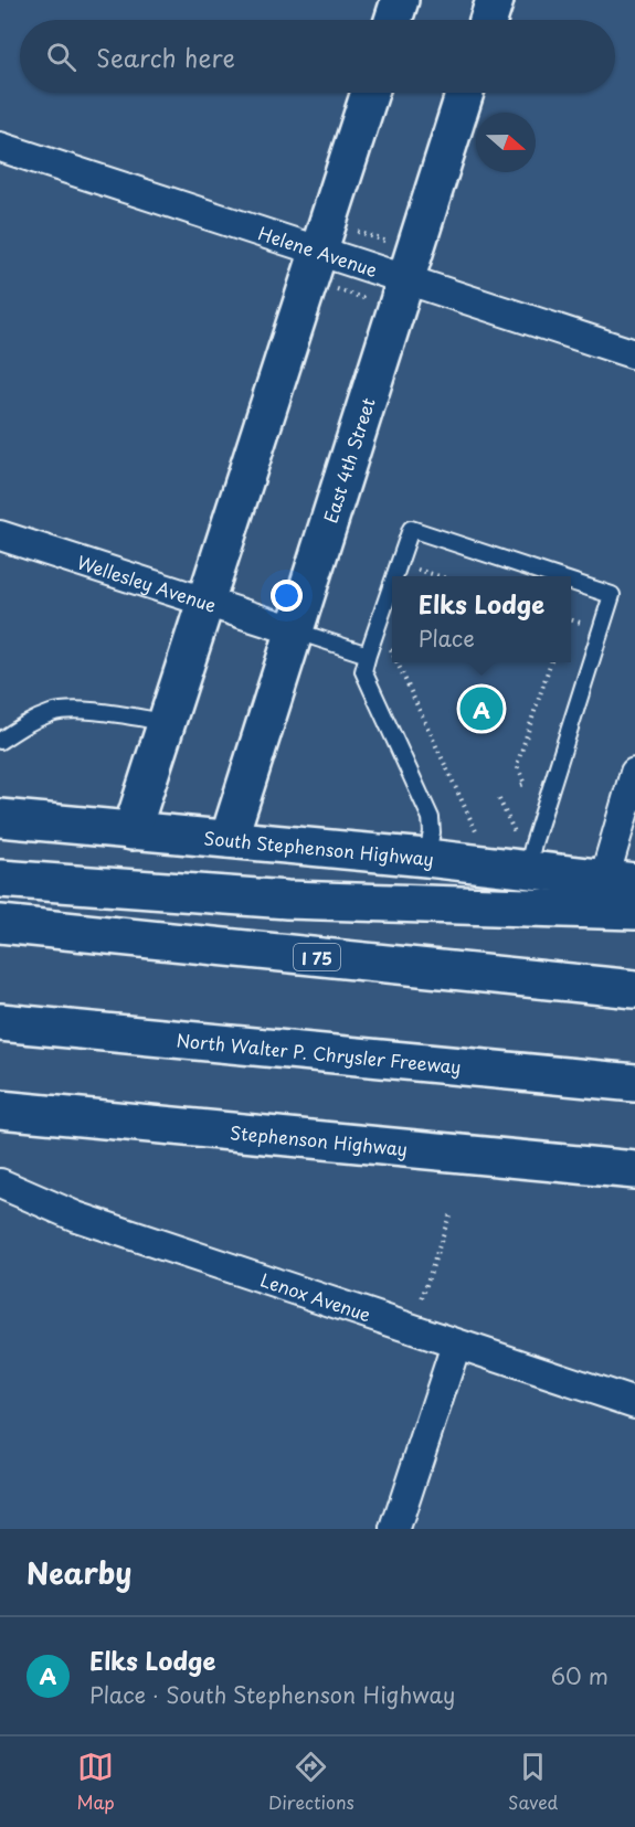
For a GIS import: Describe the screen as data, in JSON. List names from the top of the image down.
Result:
{
  "streets": {
    "main road": [
      "East 4th Street",
      "South Stephenson Highway",
      "I 75",
      "North Walter P. Chrysler Freeway",
      "Stephenson Highway"
    ],
    "street": ["Helene Avenue", "Wellesley Avenue", "Lenox Avenue"]
  },
  "crossings": [
    ["Helene Avenue", "East 4th Street"],
    ["East 4th Street", "Wellesley Avenue"],
    ["East 4th Street", "South Stephenson Highway"]
  ],
  "north": "right",
  "page": {
    "search": "Search here",
    "popup": ["Elks Lodge", "Place"],
    "pins": "A",
    "heading": "Nearby",
    "list": [
      {
        "mark": "A",
        "name": "Elks Lodge",
        "note": "Place · South Stephenson Highway",
        "value": "60 m"
      }
    ],
    "nav": ["Map", "Directions", "Saved"]
  }
}
